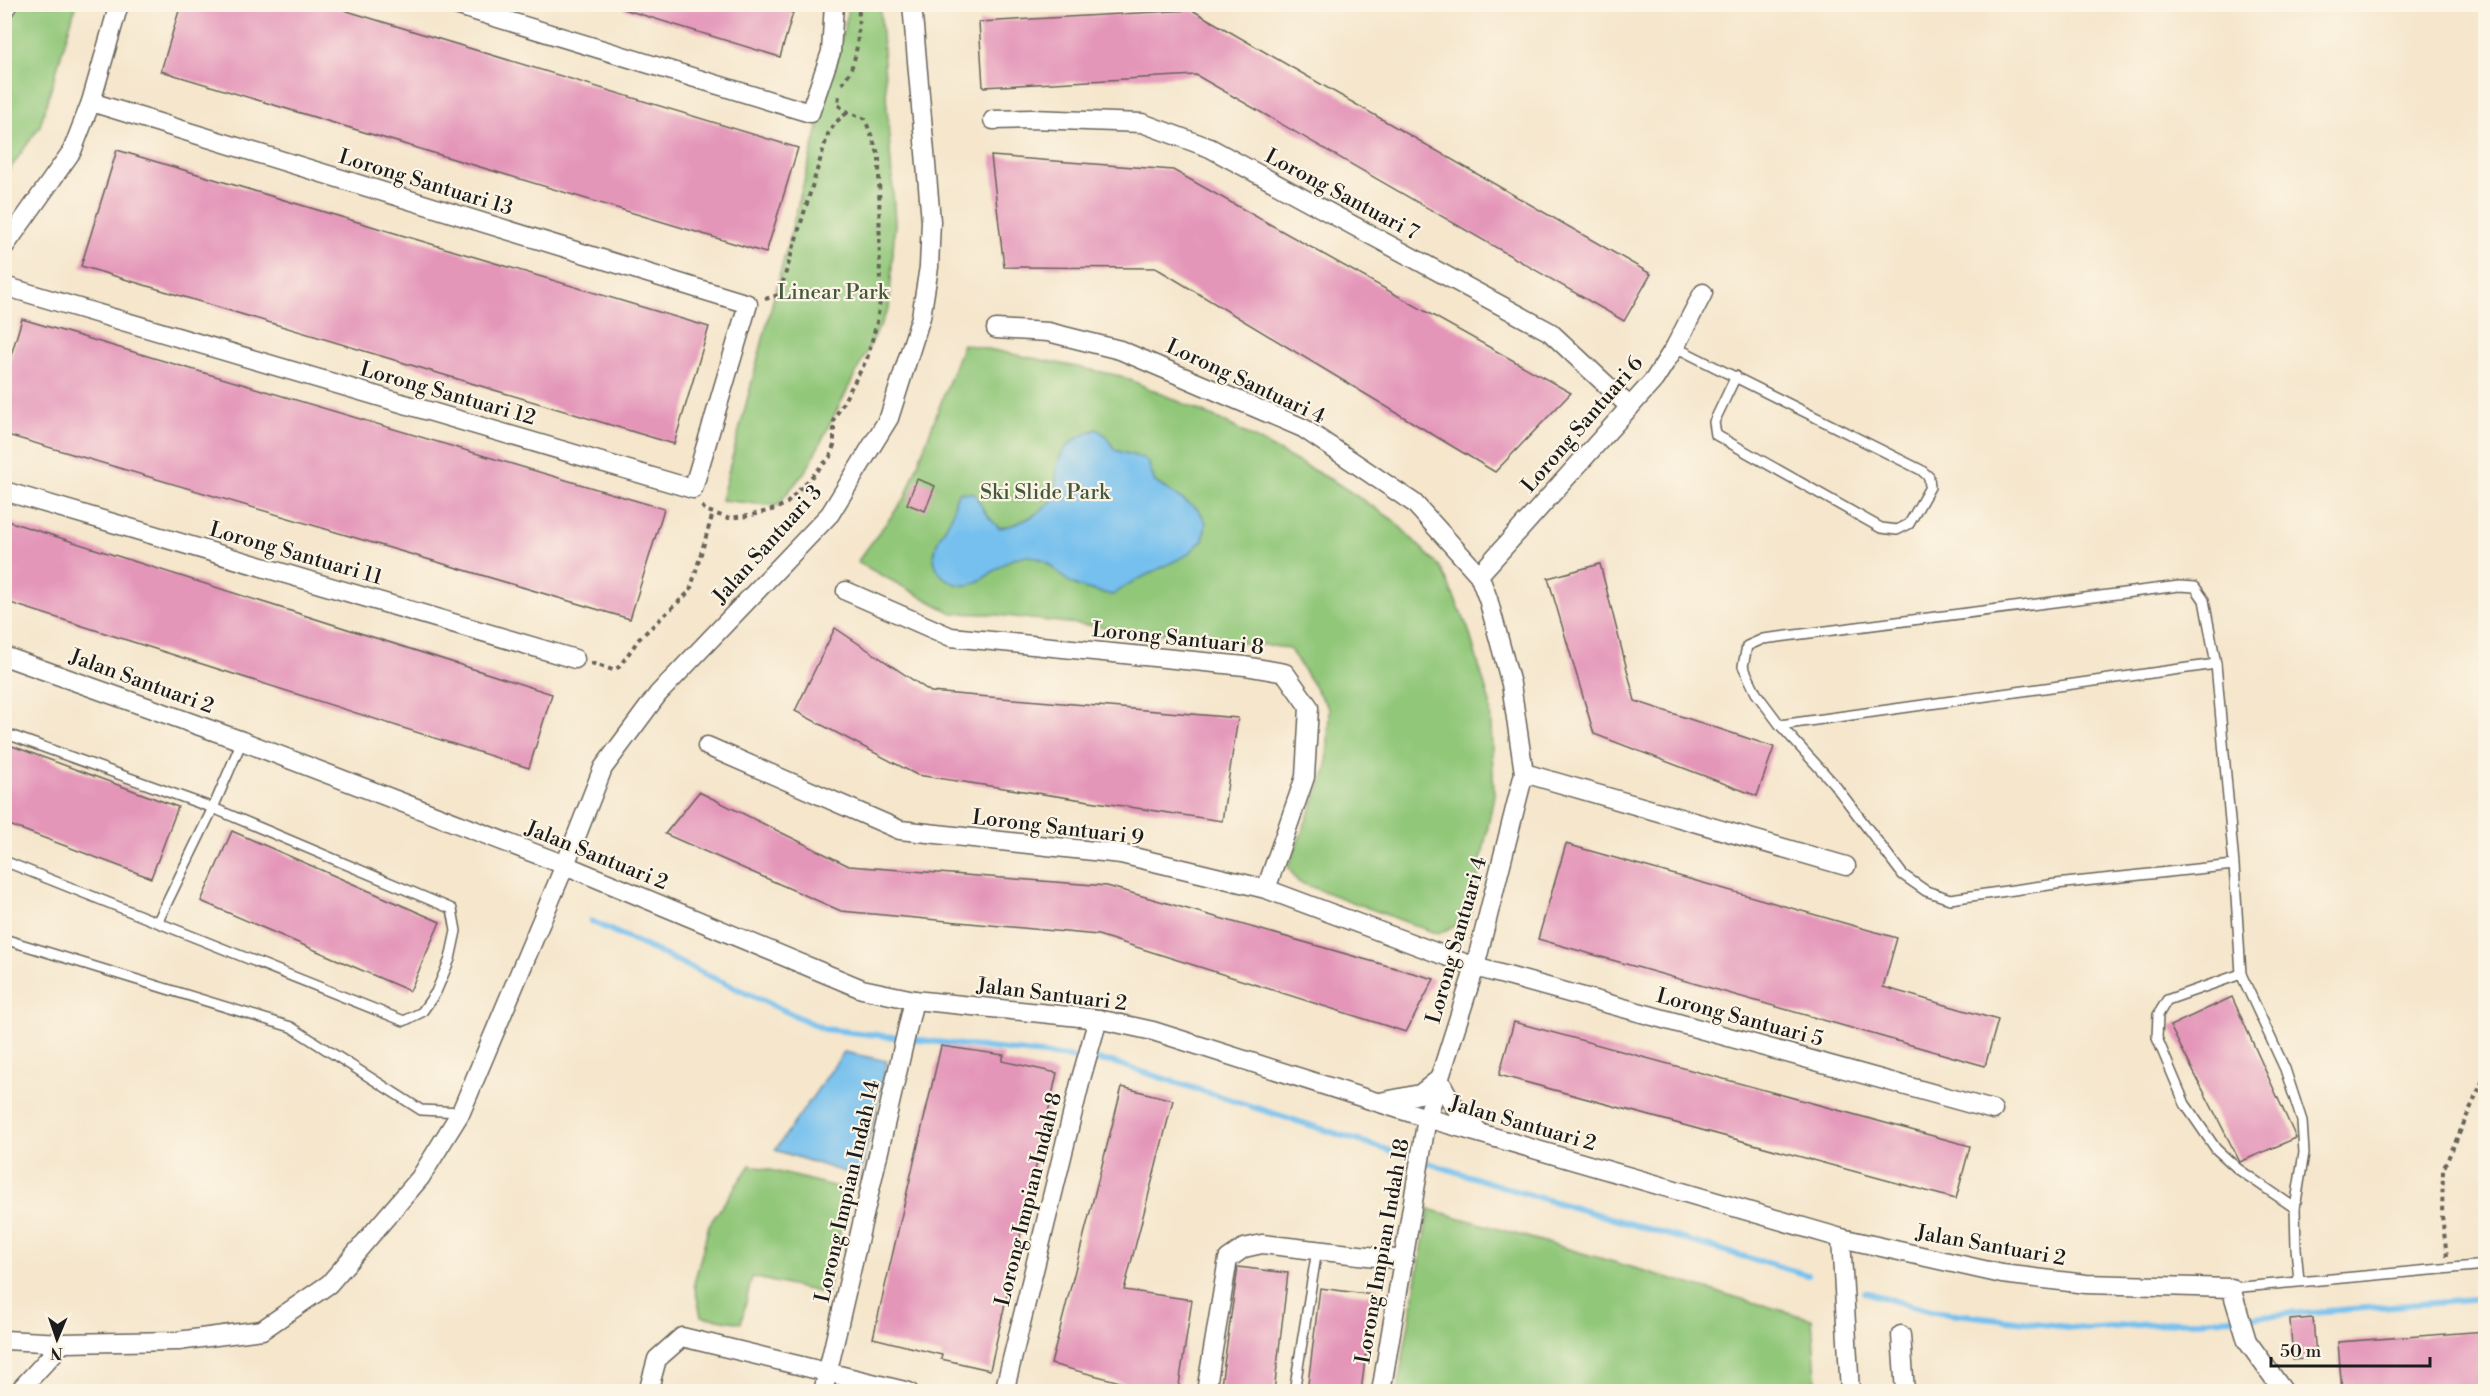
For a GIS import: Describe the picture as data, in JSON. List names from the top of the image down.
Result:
{
  "streets": {
    "street": [
      "Lorong Santuari 13",
      "Lorong Santuari 7",
      "Lorong Santuari 4",
      "Lorong Santuari 12",
      "Lorong Santuari 6",
      "Jalan Santuari 3",
      "Lorong Santuari 11",
      "Lorong Santuari 8",
      "Jalan Santuari 2",
      "Lorong Santuari 9",
      "Lorong Santuari 5",
      "Lorong Impian Indah 14",
      "Lorong Impian Indah 8",
      "Lorong Impian Indah 18"
    ]
  },
  "crossings": [
    ["Lorong Santuari 7", "Lorong Santuari 6"],
    ["Lorong Santuari 4", "Lorong Santuari 6"],
    ["Lorong Santuari 4", "Jalan Santuari 2"],
    ["Lorong Santuari 4", "Lorong Santuari 9"],
    ["Lorong Santuari 4", "Lorong Santuari 5"],
    ["Lorong Santuari 4", "Lorong Impian Indah 18"],
    ["Jalan Santuari 3", "Jalan Santuari 2"],
    ["Lorong Santuari 8", "Lorong Santuari 9"],
    ["Jalan Santuari 2", "Lorong Impian Indah 14"],
    ["Jalan Santuari 2", "Lorong Impian Indah 8"],
    ["Jalan Santuari 2", "Lorong Impian Indah 18"],
    ["Lorong Santuari 9", "Lorong Santuari 5"]
  ],
  "parks": ["Linear Park", "Ski Slide Park"],
  "scale_bar": "50 m",
  "north": "bottom"
}
